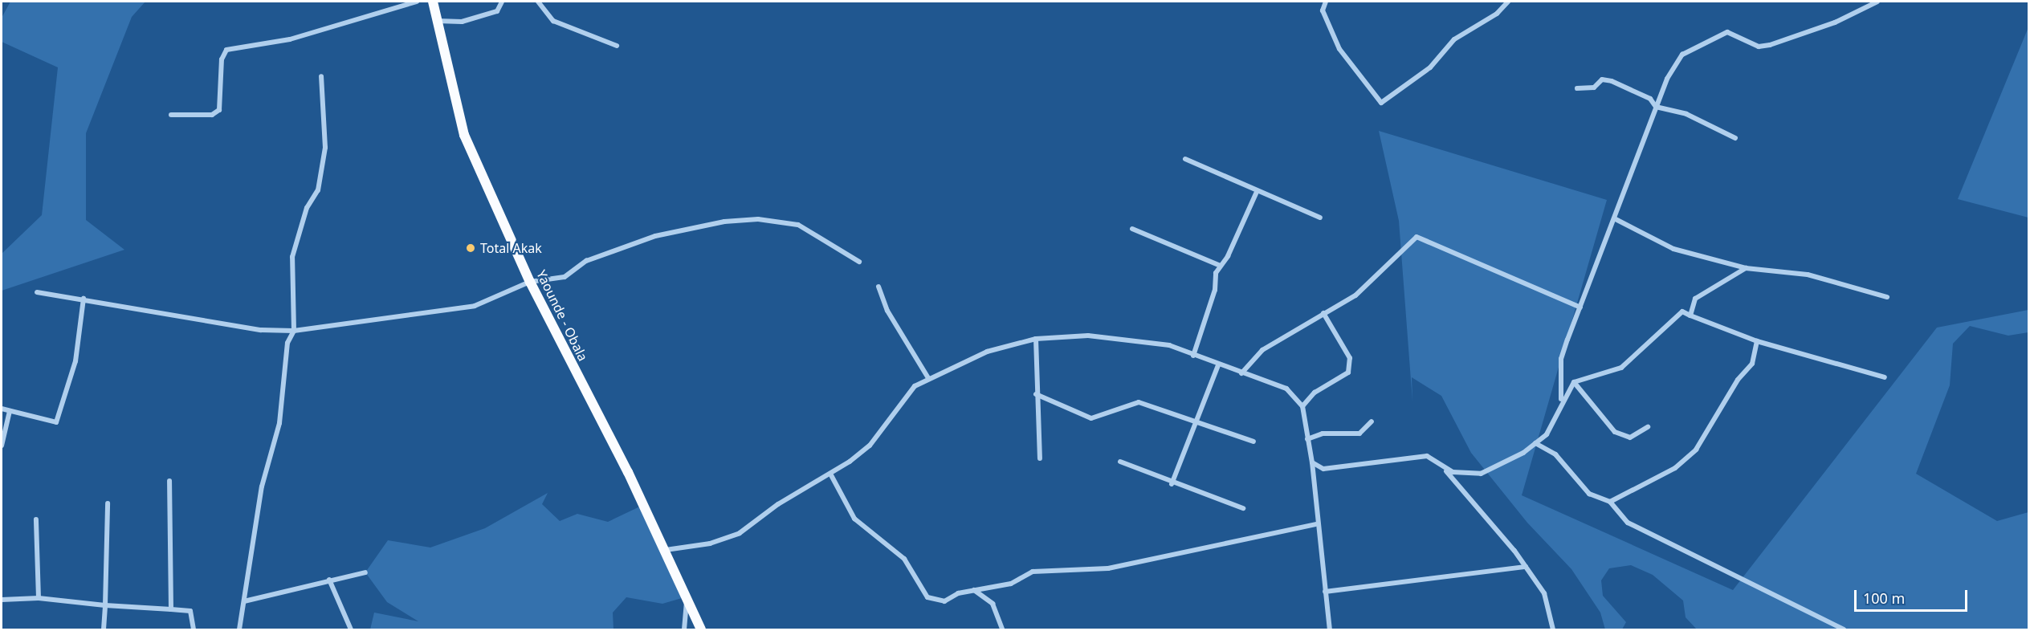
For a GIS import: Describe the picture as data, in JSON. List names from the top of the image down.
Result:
{
  "streets": {
    "highway": ["Yaounde - Obala"]
  },
  "places": ["Total Akak"],
  "scale_bar": "100 m"
}
